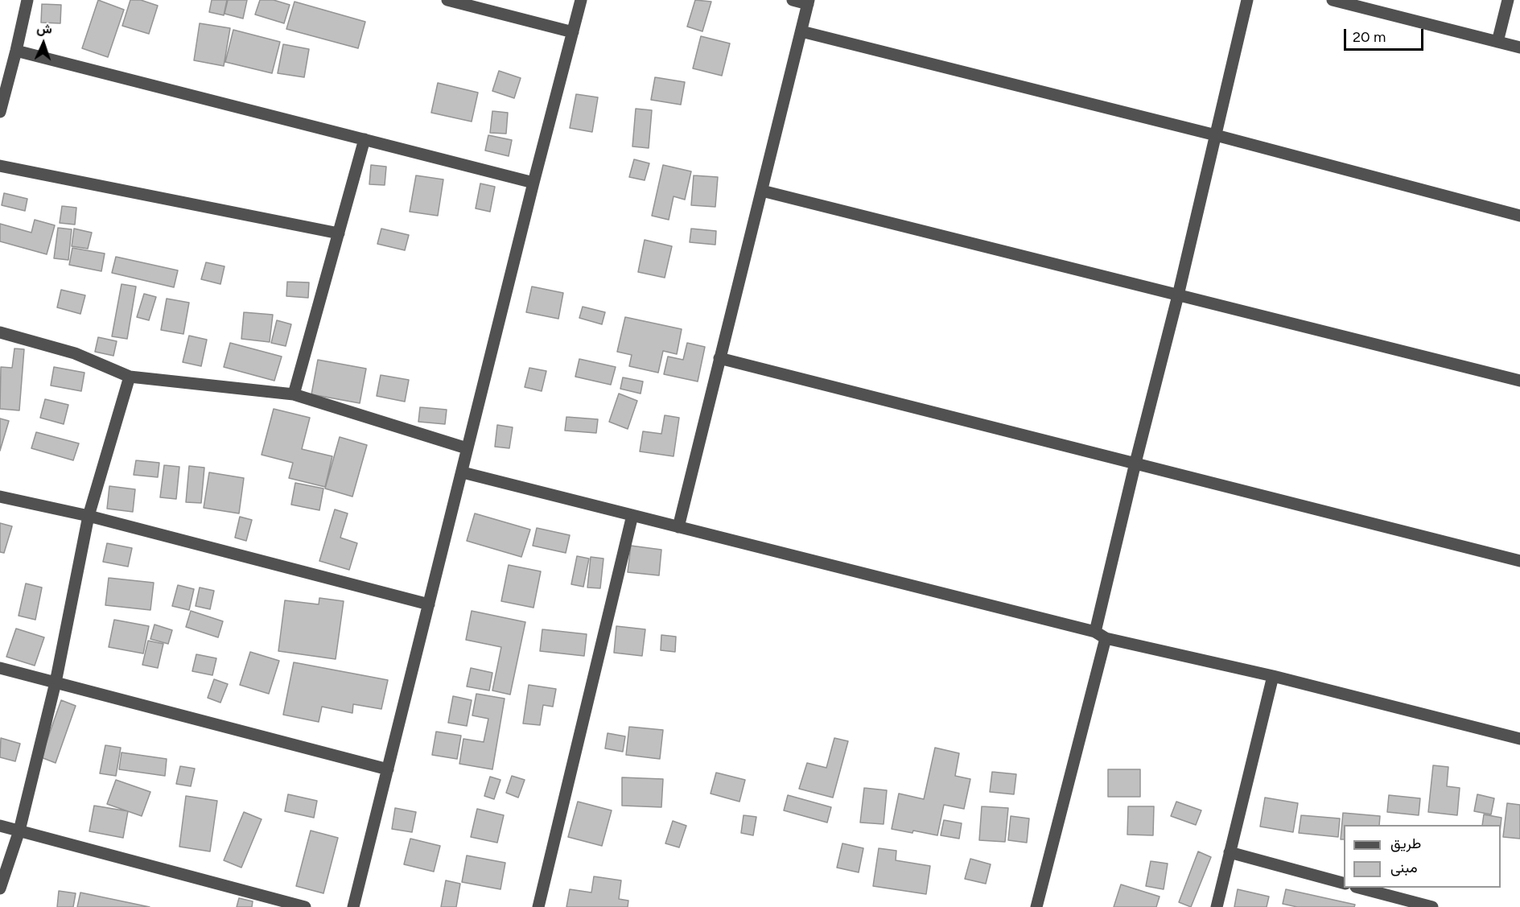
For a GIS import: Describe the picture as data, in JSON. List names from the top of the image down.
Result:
{
  "legend": ["طريق", "مبنى"],
  "scale_bar": "20 m",
  "north": "top"
}
